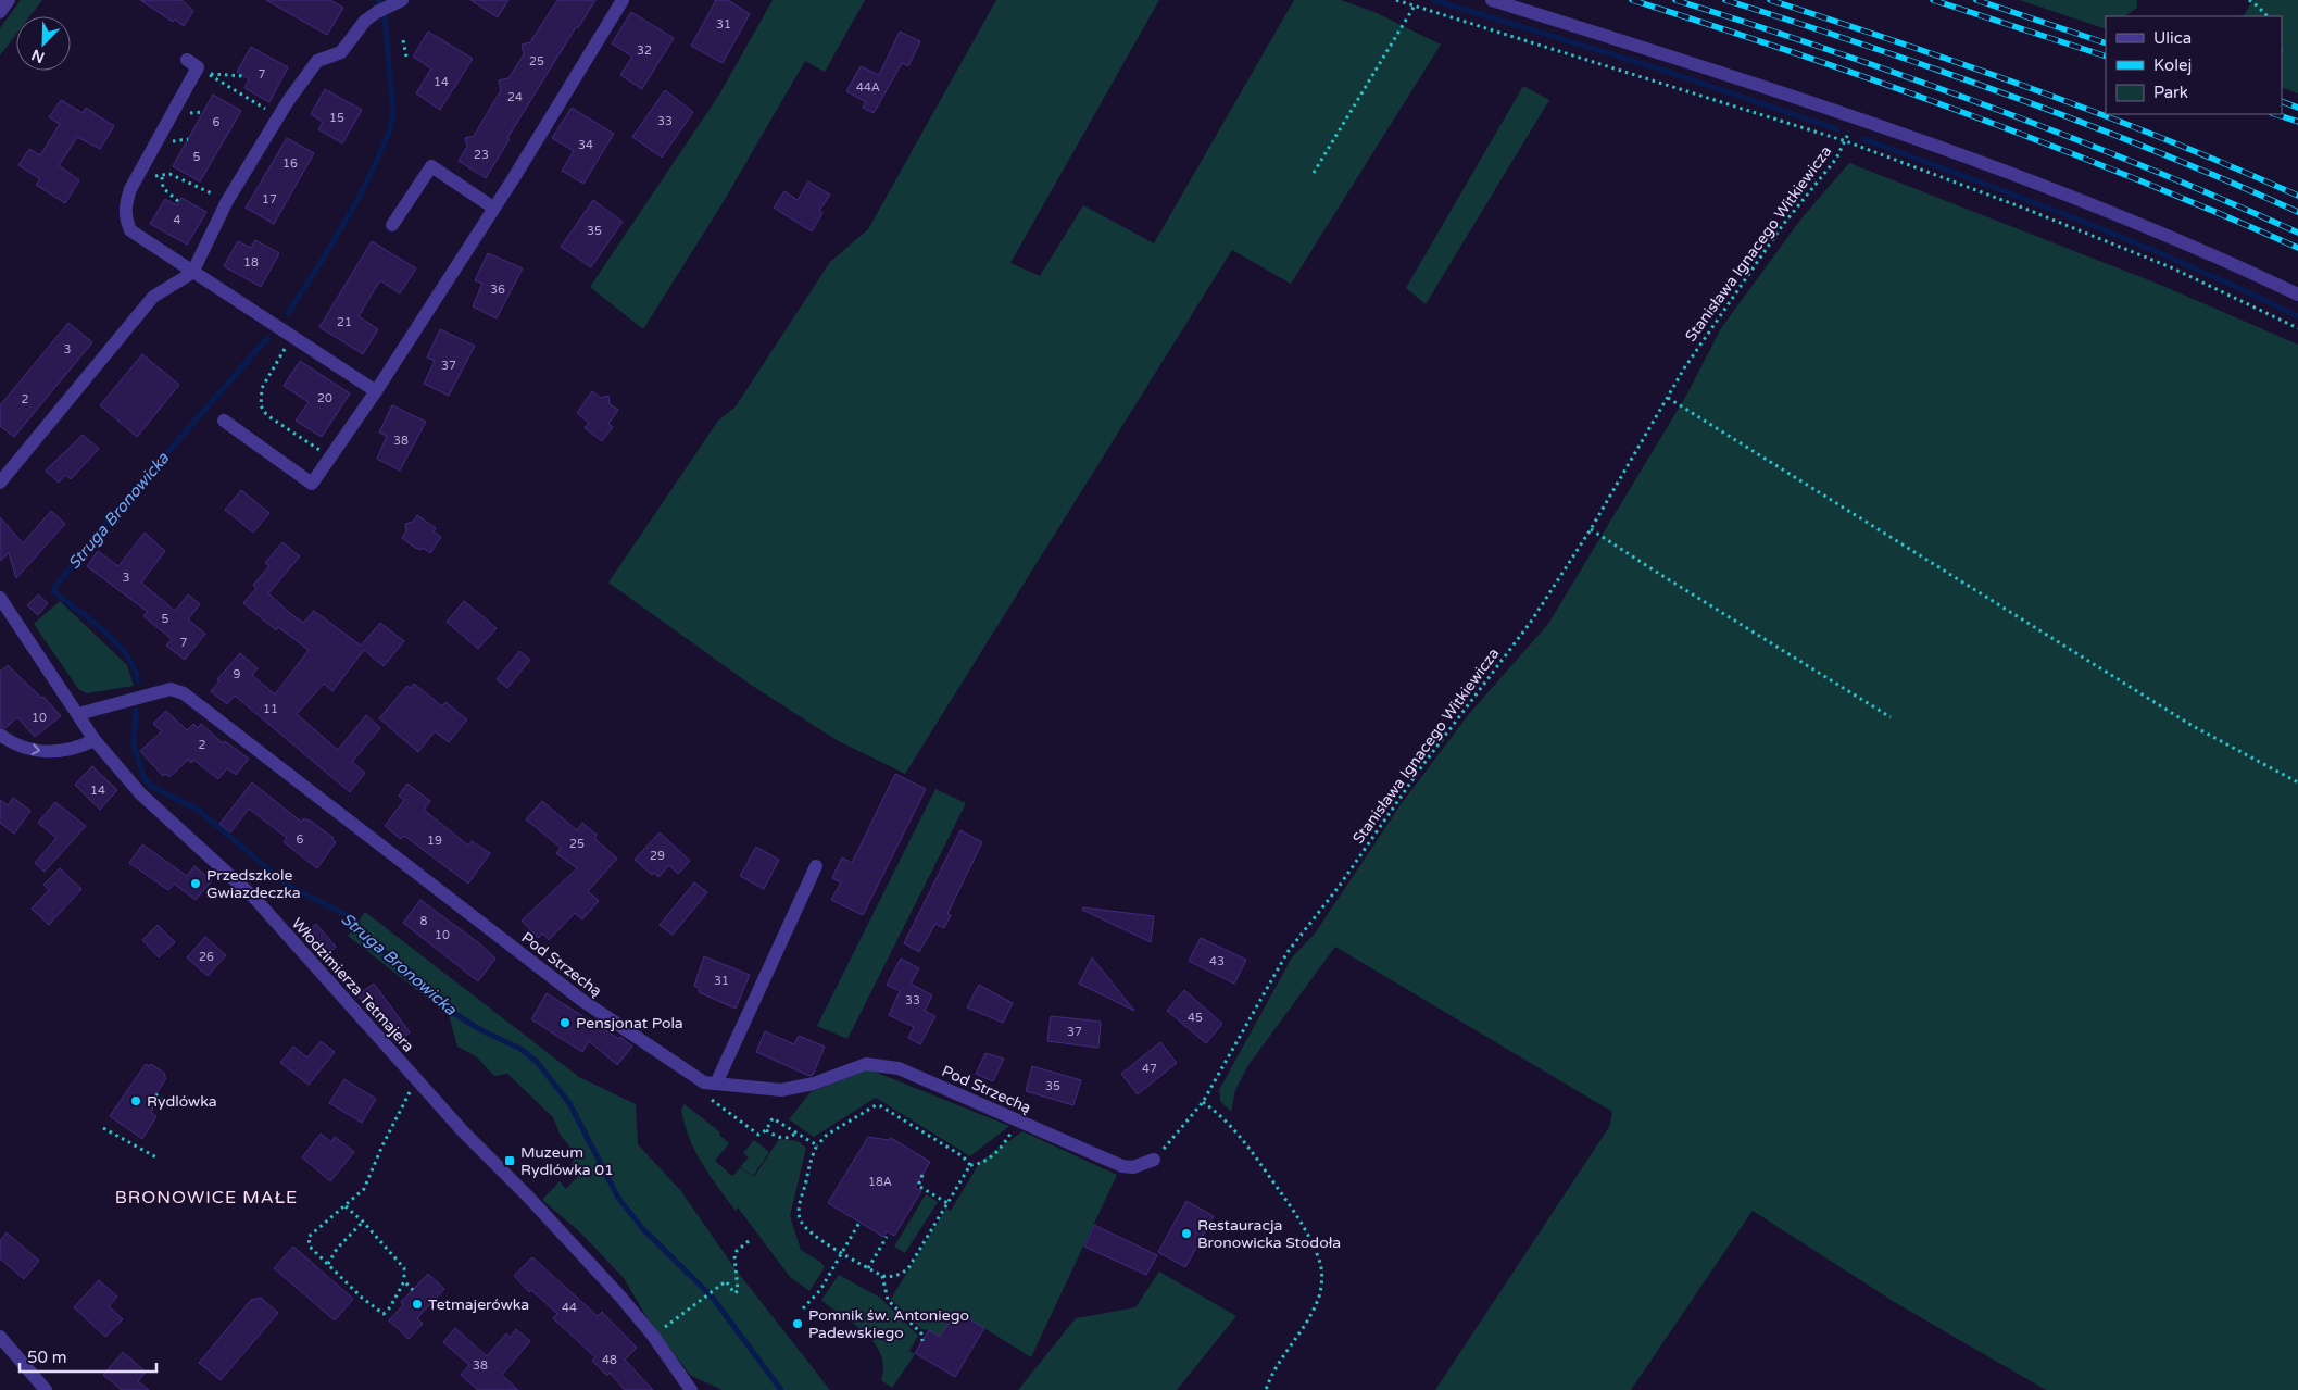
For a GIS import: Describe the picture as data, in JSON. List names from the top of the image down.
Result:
{
  "streets": {
    "street": ["Pod Strzechą", "Włodzimierza Tetmajera"],
    "path": ["Stanisława Ignacego Witkiewicza"]
  },
  "crossings": [
    ["Pod Strzechą", "Włodzimierza Tetmajera"]
  ],
  "districts": ["BRONOWICE MAŁE"],
  "water": ["Struga Bronowicka"],
  "places": {
    "other": [
      "Przedszkole Gwiazdeczka",
      "Pensjonat Pola",
      "Rydlówka",
      "Restauracja Bronowicka Stodoła",
      "Tetmajerówka",
      "Pomnik św. Antoniego Padewskiego"
    ],
    "transit": ["Muzeum Rydlówka 01"]
  },
  "house_numbers": [
    "31",
    "32",
    "25",
    "7",
    "14",
    "44A",
    "24",
    "15",
    "33",
    "6",
    "34",
    "23",
    "5",
    "16",
    "17",
    "4",
    "35",
    "18",
    "36",
    "21",
    "3",
    "37",
    "20",
    "2",
    "38",
    "3",
    "5",
    "7",
    "9",
    "11",
    "10",
    "2",
    "14",
    "6",
    "19",
    "25",
    "29",
    "8",
    "10",
    "26",
    "43",
    "31",
    "33",
    "45",
    "37",
    "47",
    "35",
    "18A",
    "44",
    "48",
    "38"
  ],
  "legend": ["Ulica", "Kolej", "Park"],
  "scale_bar": "50 m",
  "north": "bottom left"
}
